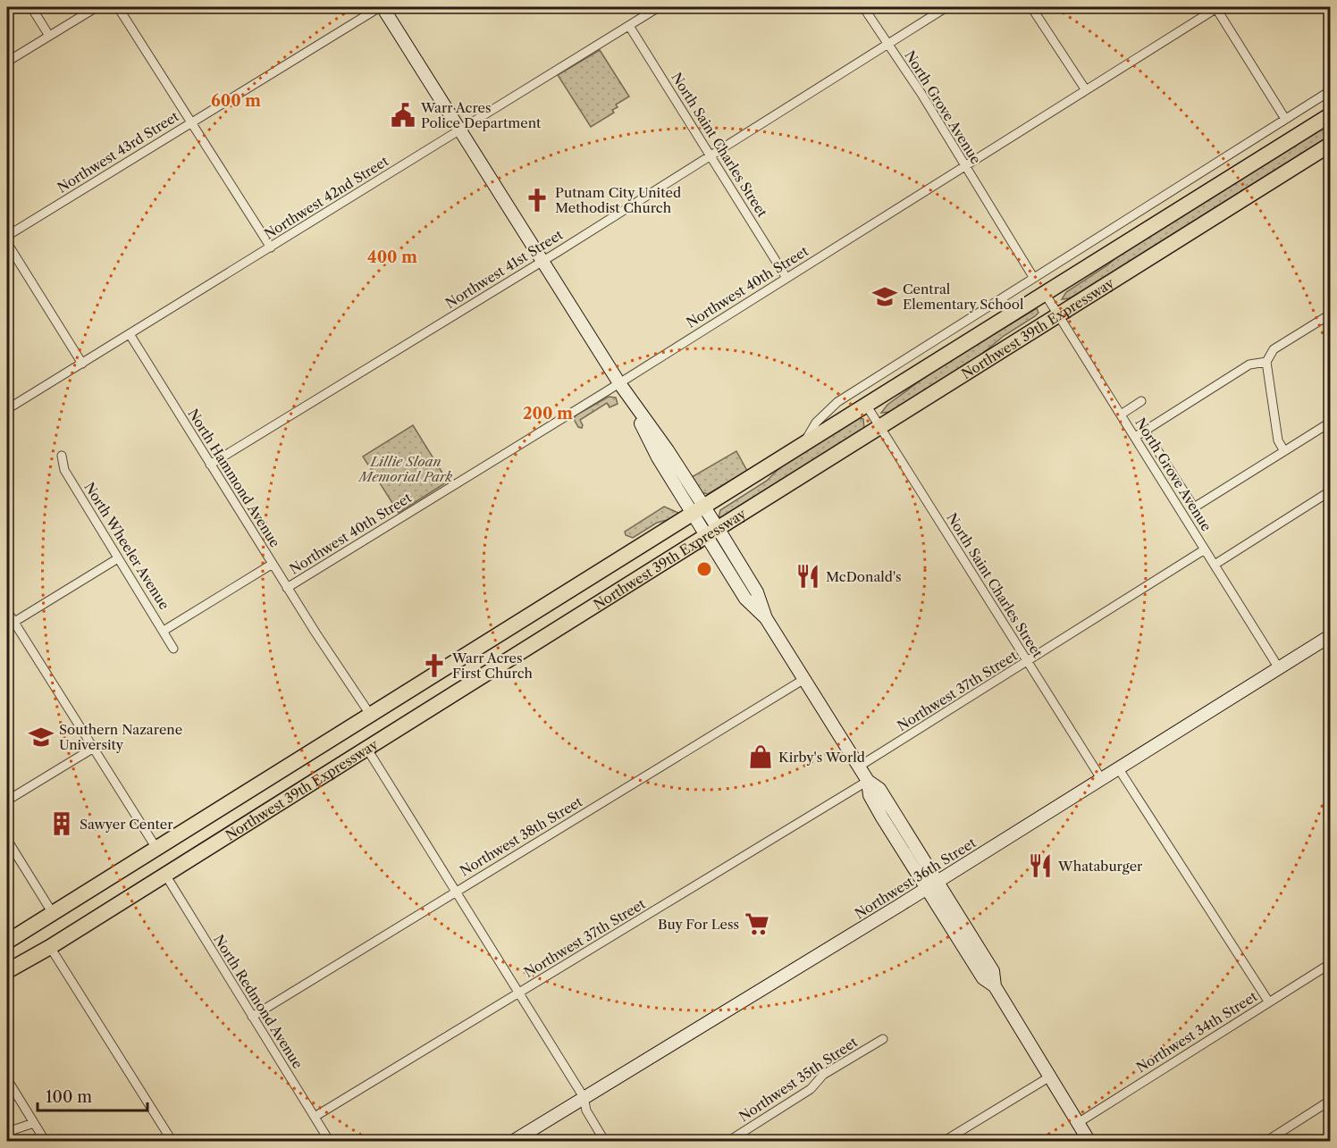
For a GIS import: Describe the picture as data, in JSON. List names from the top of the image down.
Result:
{
  "streets": {
    "highway": ["Northwest 39th Expressway"],
    "main road": ["Northwest 36th Street"],
    "street": [
      "North Grove Avenue",
      "North Saint Charles Street",
      "Northwest 43rd Street",
      "Northwest 42nd Street",
      "Northwest 41st Street",
      "Northwest 40th Street",
      "North Hammond Avenue",
      "North Wheeler Avenue",
      "Northwest 37th Street",
      "Northwest 38th Street",
      "North Redmond Avenue",
      "Northwest 34th Street",
      "Northwest 35th Street"
    ]
  },
  "crossings": [
    ["North Grove Avenue", "Northwest 41st Street"],
    ["North Grove Avenue", "Northwest 40th Street"],
    ["North Grove Avenue", "Northwest 39th Expressway"],
    ["North Grove Avenue", "Northwest 37th Street"],
    ["North Grove Avenue", "Northwest 36th Street"],
    ["North Saint Charles Street", "Northwest 42nd Street"],
    ["North Saint Charles Street", "Northwest 41st Street"],
    ["North Saint Charles Street", "Northwest 40th Street"],
    ["North Saint Charles Street", "Northwest 39th Expressway"],
    ["North Saint Charles Street", "Northwest 37th Street"],
    ["North Saint Charles Street", "Northwest 36th Street"],
    ["Northwest 42nd Street", "North Hammond Avenue"],
    ["Northwest 41st Street", "North Hammond Avenue"],
    ["Northwest 40th Street", "North Hammond Avenue"],
    ["Northwest 40th Street", "North Wheeler Avenue"],
    ["Northwest 39th Expressway", "North Hammond Avenue"],
    ["Northwest 39th Expressway", "North Redmond Avenue"],
    ["Northwest 37th Street", "North Redmond Avenue"],
    ["Northwest 38th Street", "North Redmond Avenue"]
  ],
  "parks": ["Lillie Sloan Memorial Park"],
  "places": {
    "public building": ["Warr Acres Police Department"],
    "church": ["Putnam City United Methodist Church", "Warr Acres First Church"],
    "school or university": ["Central Elementary School", "Southern Nazarene University"],
    "restaurant": ["McDonald's", "Whataburger"],
    "shop": ["Kirby's World"],
    "building": ["Sawyer Center"],
    "supermarket": ["Buy For Less"]
  },
  "scale_bar": "100 m",
  "rings": ["600 m", "400 m", "200 m"]
}
